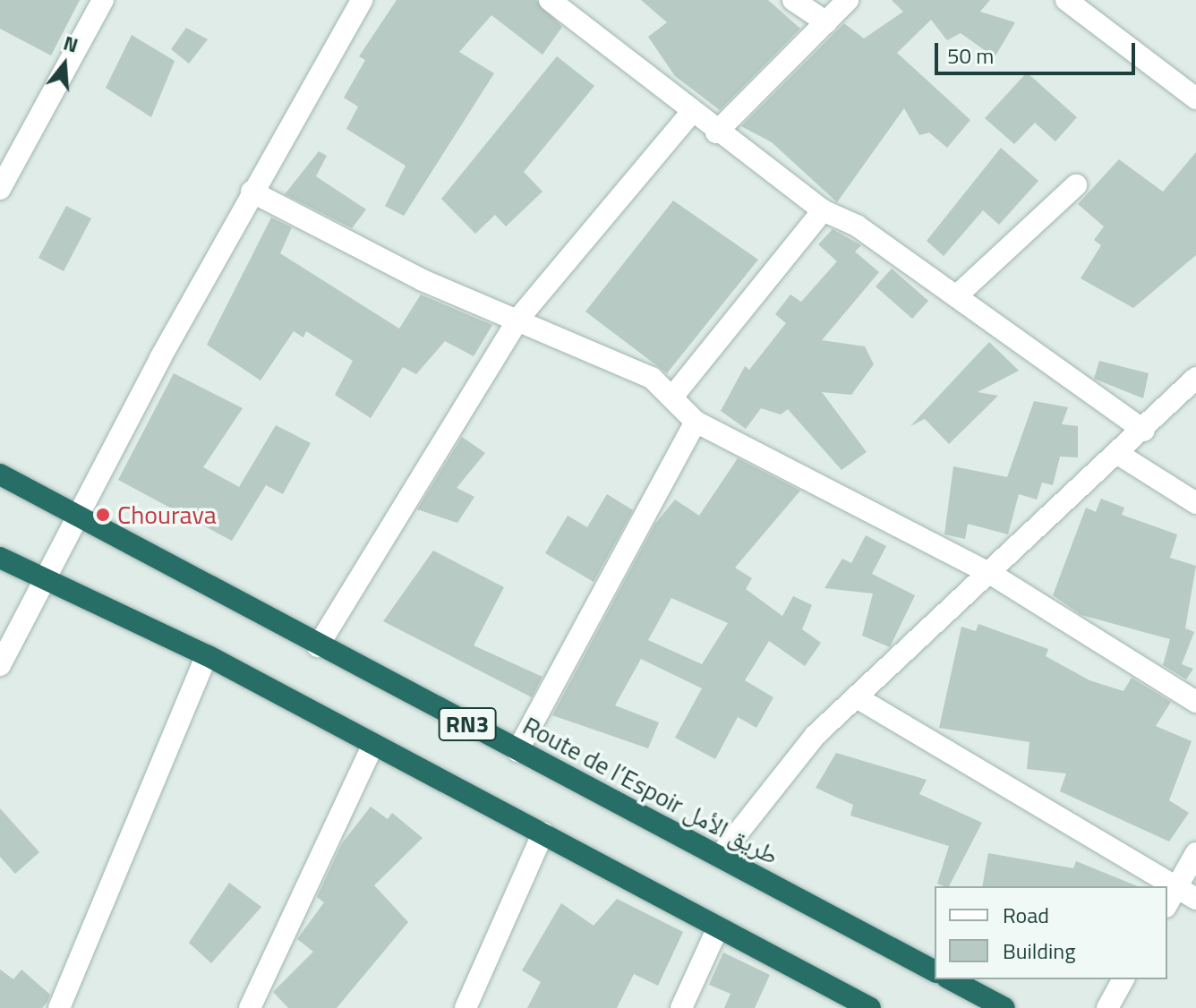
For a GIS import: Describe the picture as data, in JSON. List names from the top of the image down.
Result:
{
  "streets": {
    "highway": ["RN3", "Route de l’Espoir طريق الأمل"]
  },
  "places": ["Chourava"],
  "legend": ["Road", "Building"],
  "scale_bar": "50 m",
  "north": "top"
}
